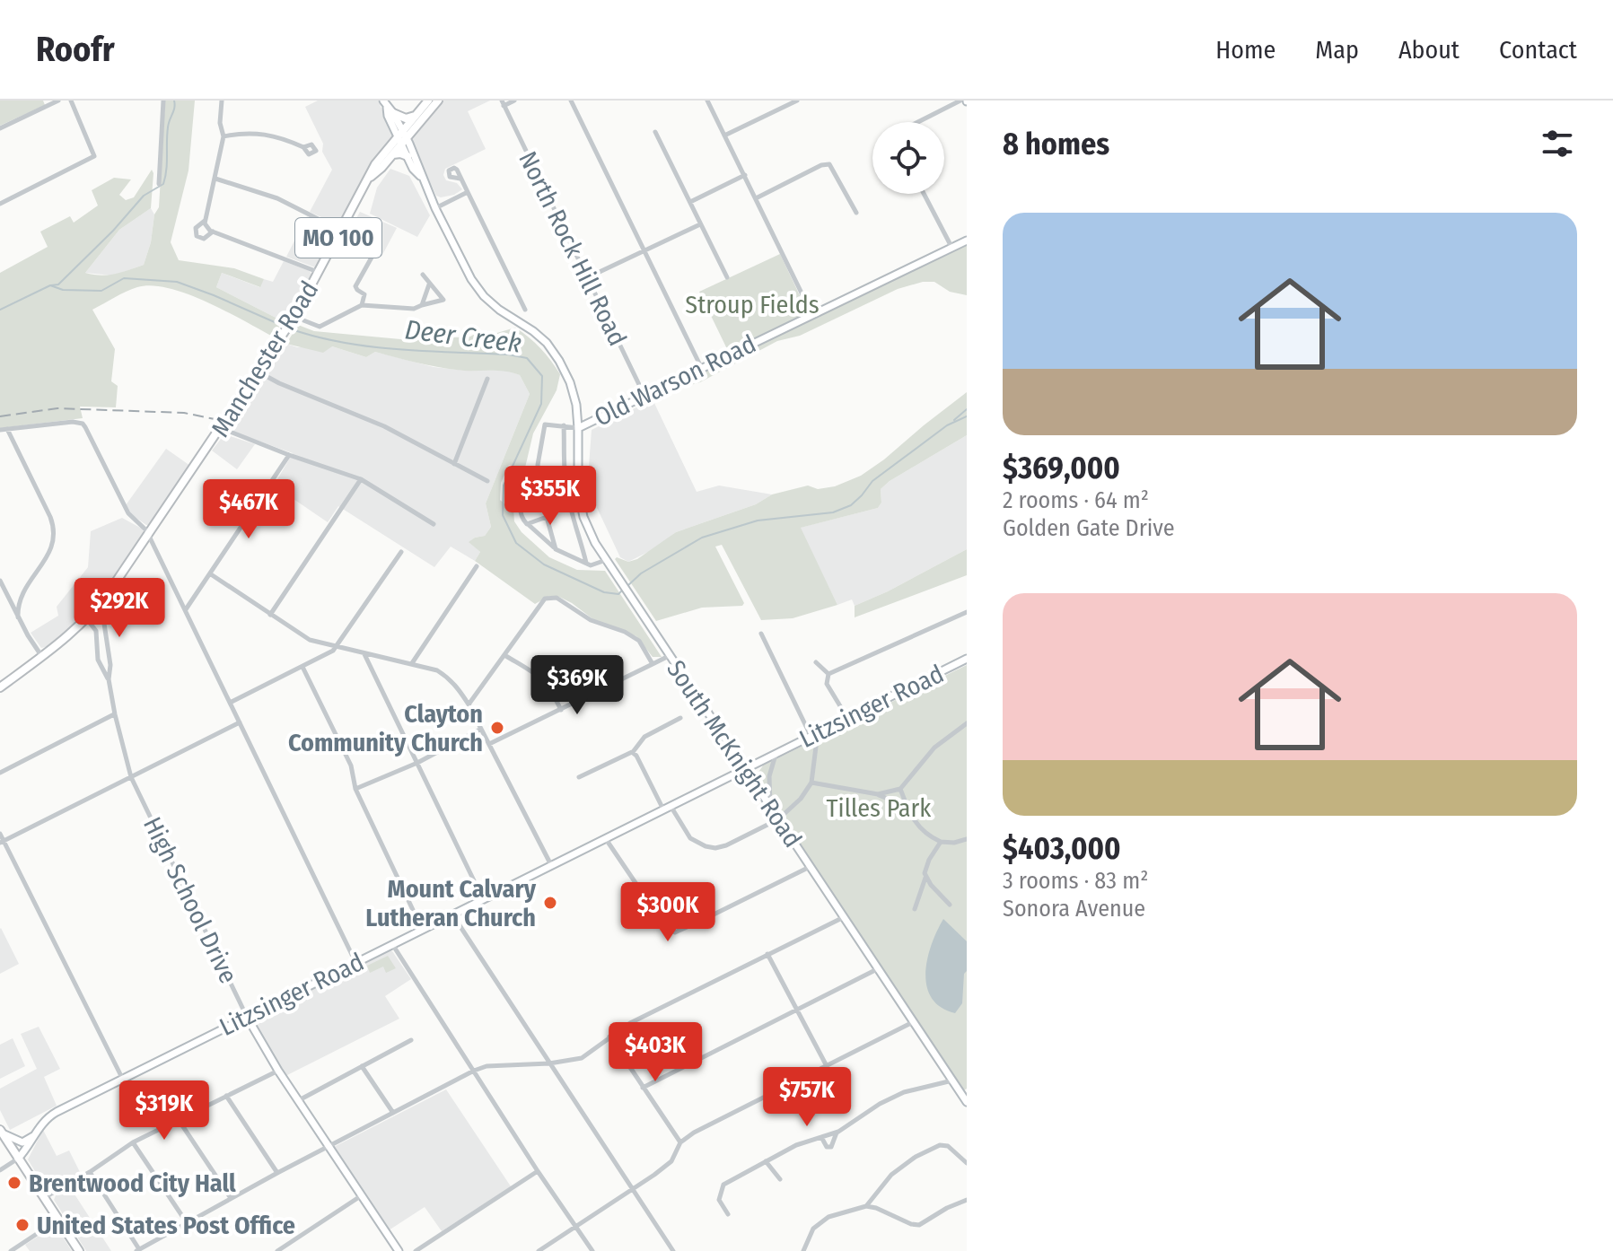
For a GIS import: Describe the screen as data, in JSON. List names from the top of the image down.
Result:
{
  "streets": {
    "main road": ["MO 100", "Manchester Road"],
    "street": [
      "North Rock Hill Road",
      "Old Warson Road",
      "Litzsinger Road",
      "South McKnight Road",
      "High School Drive"
    ]
  },
  "crossings": [
    ["North Rock Hill Road", "Old Warson Road"],
    ["Manchester Road", "South McKnight Road"],
    ["Manchester Road", "High School Drive"],
    ["Old Warson Road", "South McKnight Road"],
    ["Litzsinger Road", "South McKnight Road"],
    ["Litzsinger Road", "High School Drive"]
  ],
  "water": ["Deer Creek"],
  "parks": ["Stroup Fields", "Tilles Park"],
  "places": [
    "Clayton Community Church",
    "Mount Calvary Lutheran Church",
    "Brentwood City Hall",
    "United States Post Office"
  ],
  "page": {
    "header": "Roofr",
    "nav": [
      "Home",
      "Map",
      "About",
      "Contact"
    ],
    "heading": "8 homes",
    "list": [
      {
        "name": "$369,000",
        "note": "2 rooms · 64 m² · Golden Gate Drive"
      },
      {
        "name": "$403,000",
        "note": "3 rooms · 83 m² · Sonora Avenue"
      }
    ],
    "price": [
      "$355K",
      "$467K",
      "$292K",
      "$369K",
      "$300K",
      "$403K",
      "$757K",
      "$319K"
    ]
  }
}
